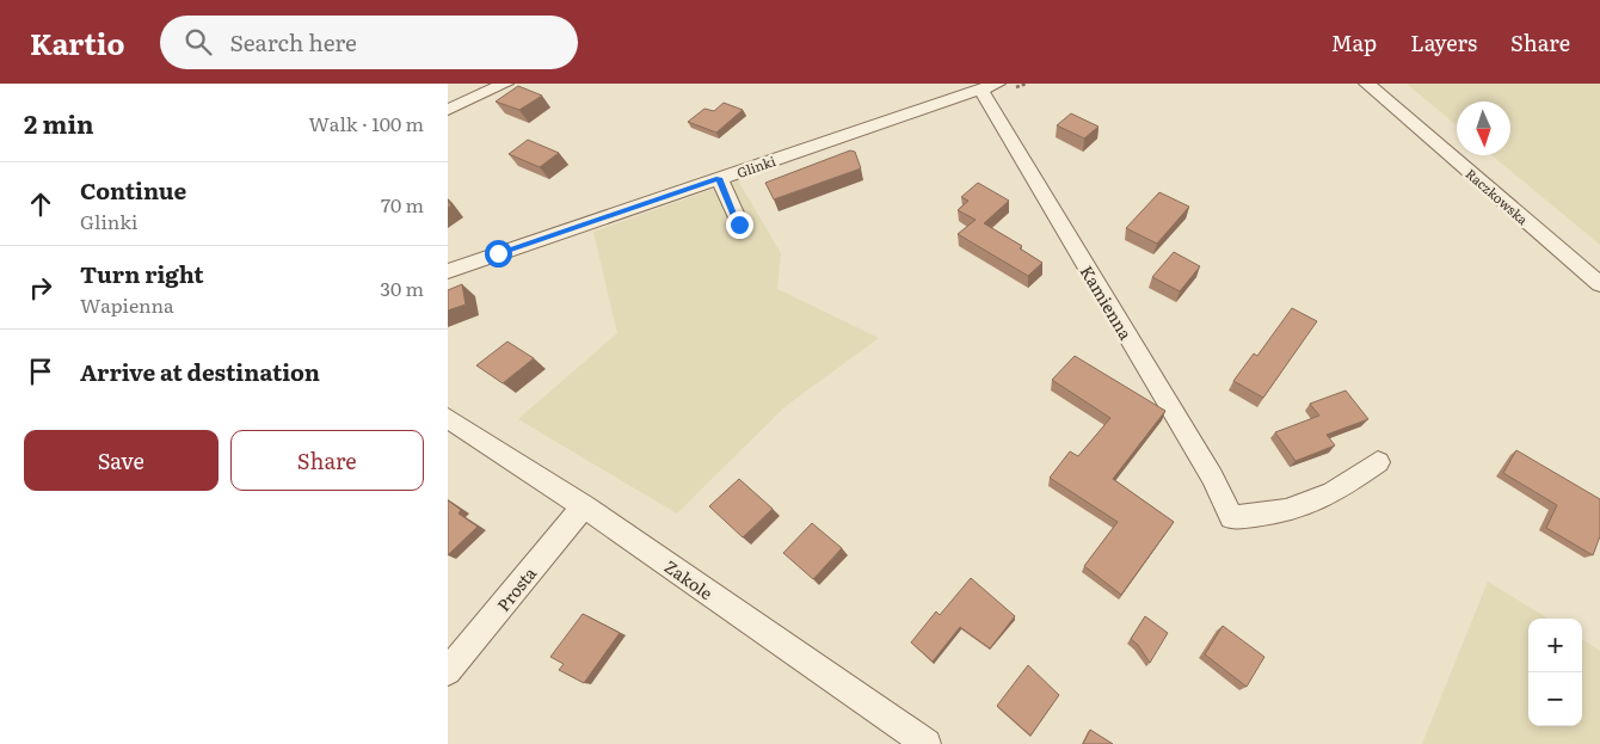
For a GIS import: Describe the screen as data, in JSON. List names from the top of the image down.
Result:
{
  "streets": {
    "street": [
      "Glinki",
      "Raczkowska",
      "Kamienna",
      "Zakole",
      "Prosta"
    ]
  },
  "crossings": [
    ["Glinki", "Kamienna"],
    ["Zakole", "Prosta"]
  ],
  "north": "bottom",
  "page": {
    "header": "Kartio",
    "search": "Search here",
    "nav": ["Map", "Layers", "Share"],
    "heading": ["2 min", "Walk · 100 m"],
    "list": [
      ["Continue", "Glinki", "70 m"],
      ["Turn right", "Wapienna", "30 m"],
      "Arrive at destination"
    ],
    "buttons": ["Save", "Share"],
    "map_buttons": ["+", "−"]
  }
}
